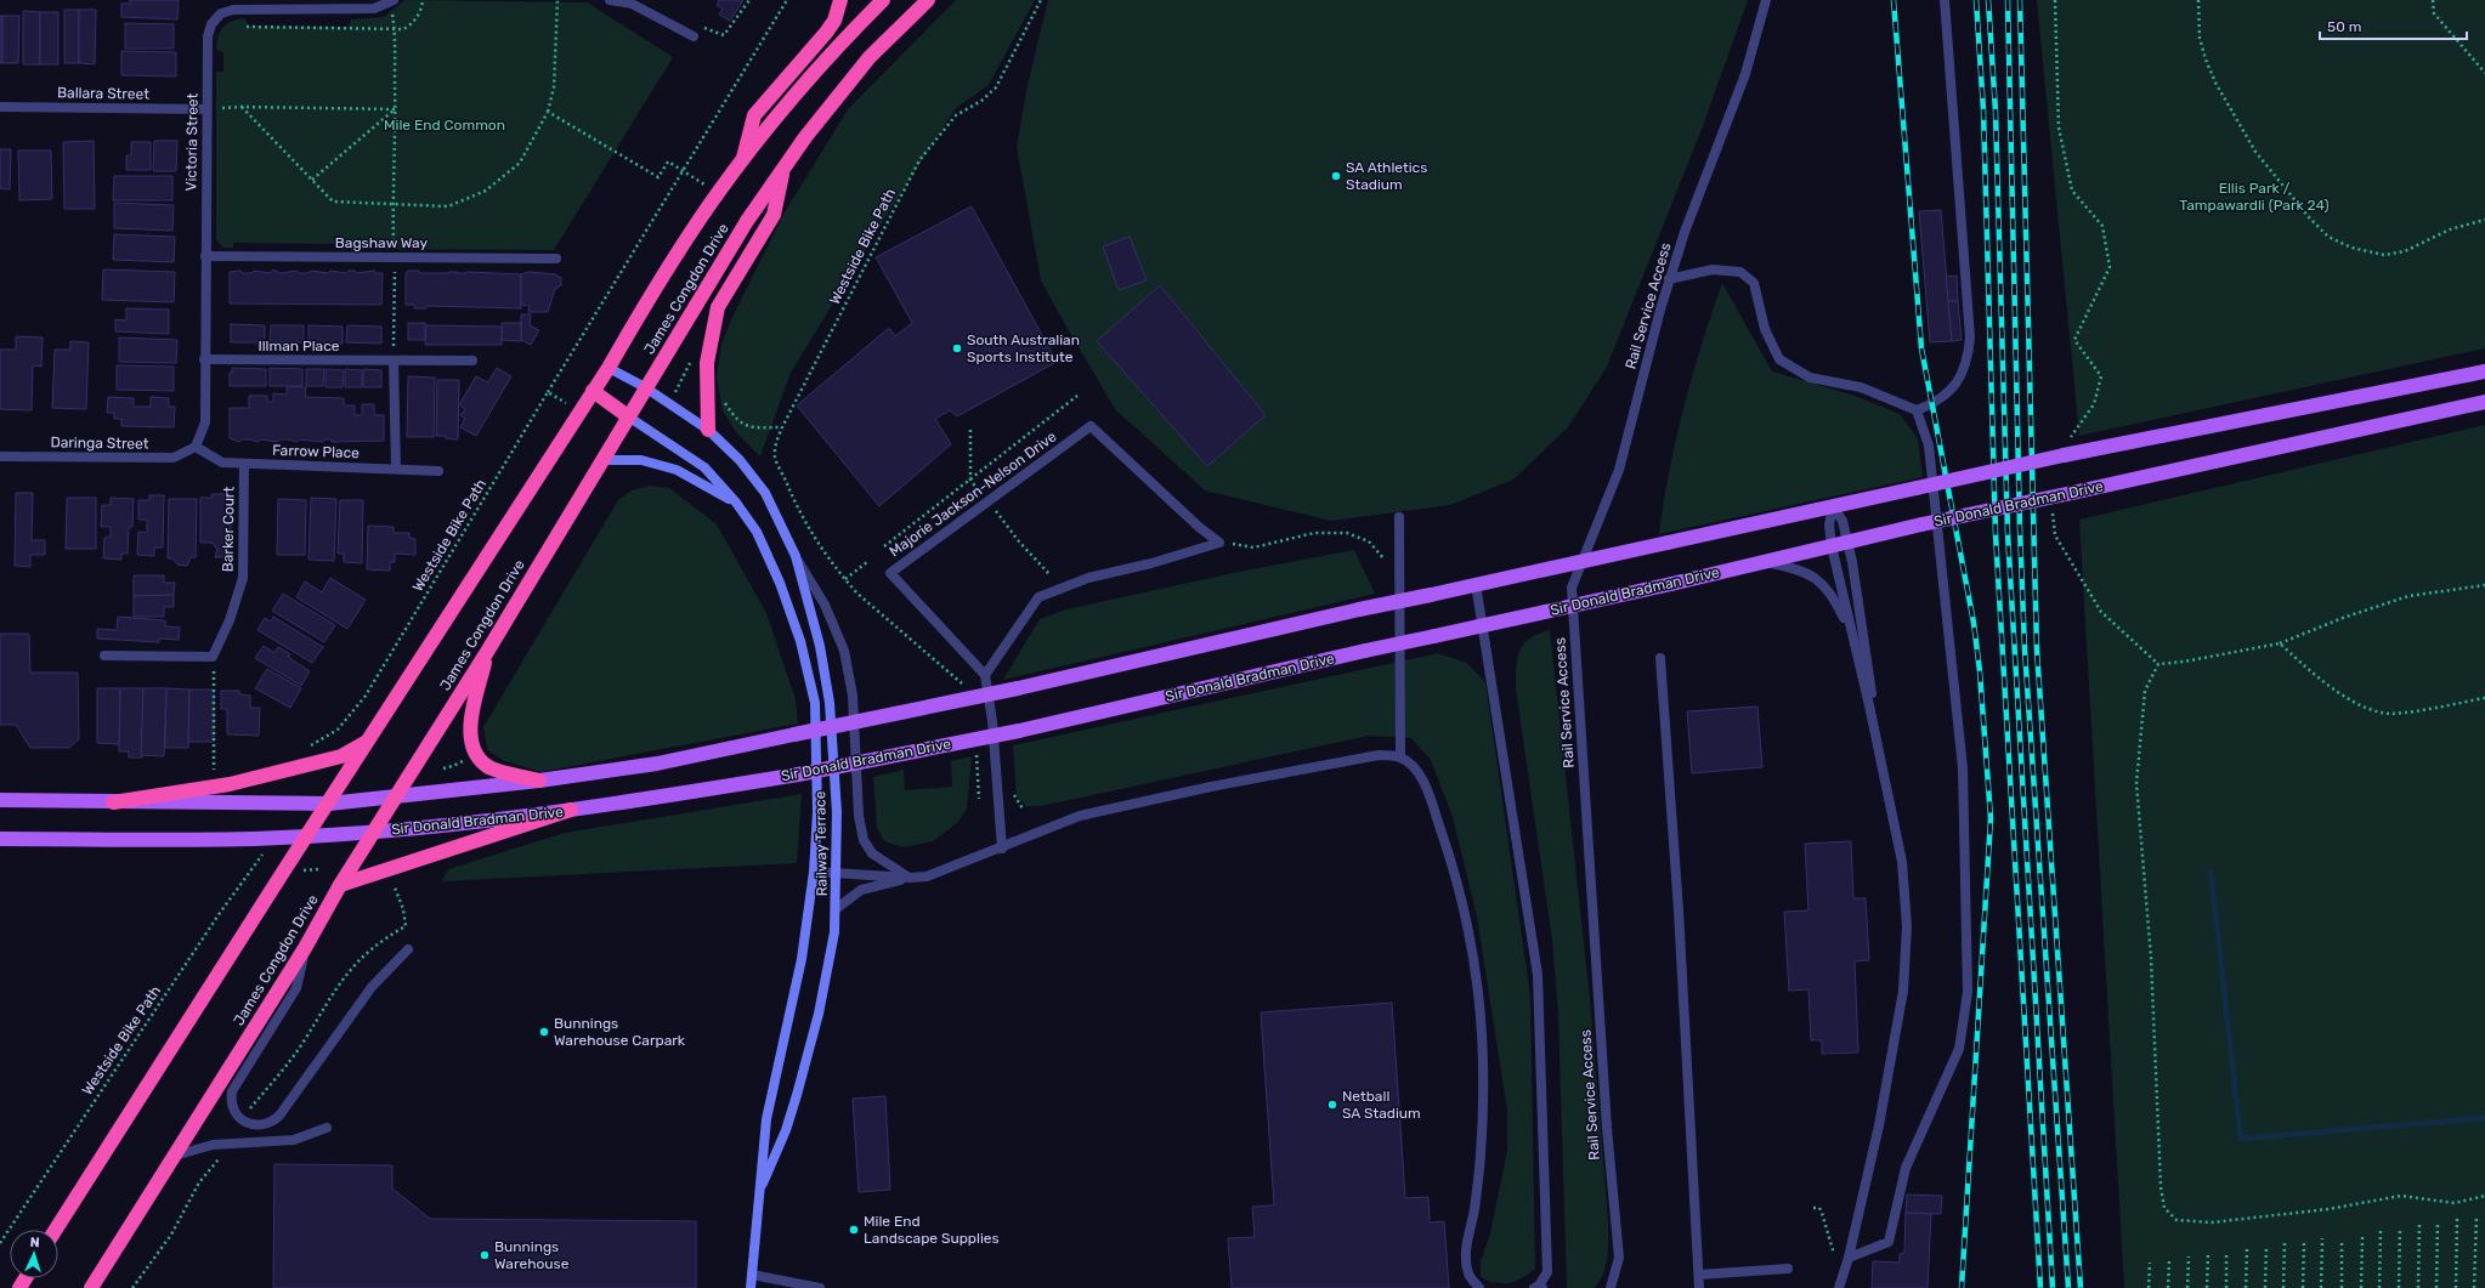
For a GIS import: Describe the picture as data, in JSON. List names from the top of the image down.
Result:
{
  "streets": {
    "highway": ["James Congdon Drive"],
    "main road": ["Sir Donald Bradman Drive", "Railway Terrace"],
    "street": [
      "Ballara Street",
      "Victoria Street",
      "Bagshaw Way",
      "Rail Service Access",
      "Illman Place",
      "Daringa Street",
      "Farrow Place",
      "Majorie Jackson-Nelson Drive",
      "Barker Court"
    ],
    "path": ["Westside Bike Path"]
  },
  "crossings": [
    ["Ballara Street", "Victoria Street"],
    ["Victoria Street", "Bagshaw Way"],
    ["Victoria Street", "Illman Place"],
    ["Victoria Street", "Daringa Street"],
    ["Victoria Street", "Farrow Place"],
    ["James Congdon Drive", "Sir Donald Bradman Drive"],
    ["James Congdon Drive", "Railway Terrace"],
    ["Daringa Street", "Farrow Place"],
    ["Farrow Place", "Barker Court"]
  ],
  "parks": ["Mile End Common", "Ellis Park / Tampawardli (Park 24)"],
  "places": [
    "SA Athletics Stadium",
    "South Australian Sports Institute",
    "Bunnings Warehouse Carpark",
    "Netball SA Stadium",
    "Mile End Landscape Supplies",
    "Bunnings Warehouse"
  ],
  "scale_bar": "50 m",
  "north": "top"
}
